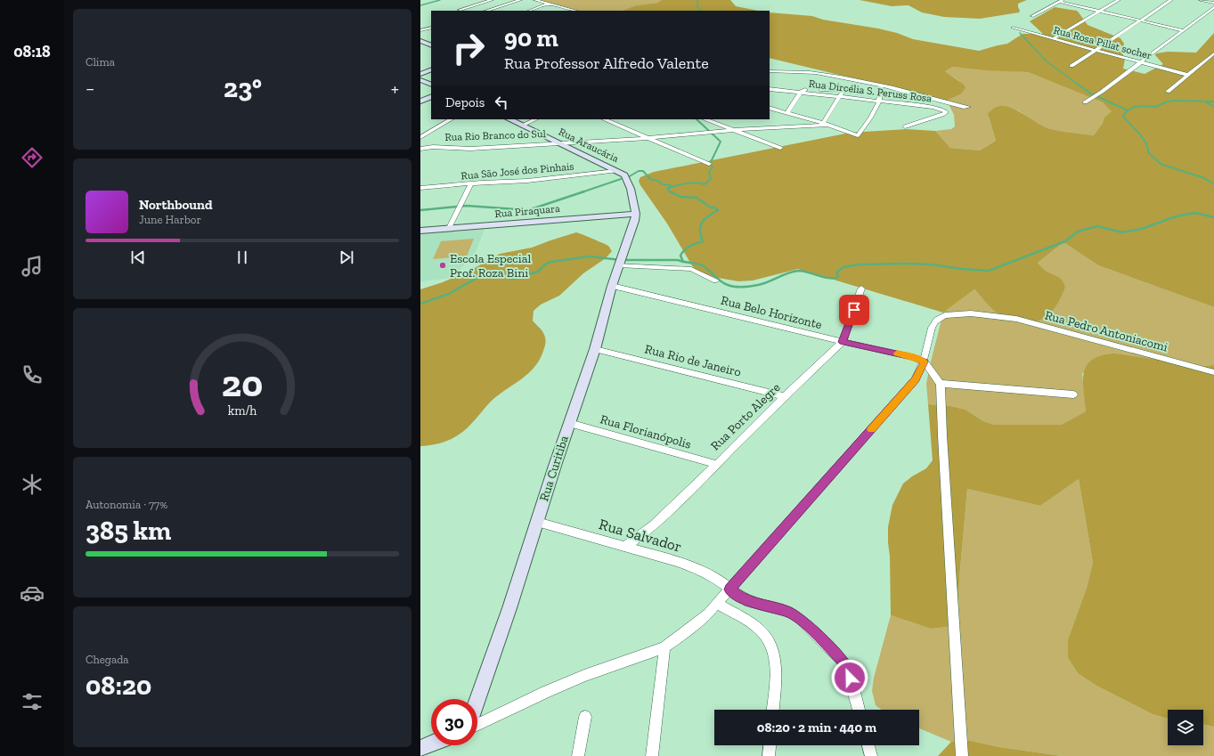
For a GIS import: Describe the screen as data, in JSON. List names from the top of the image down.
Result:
{
  "streets": {
    "street": [
      "Rua Rosa Pillat socher",
      "Rua Dircélia S. Peruss Rosa",
      "Rua Rio Branco do Sul",
      "Rua Araucária",
      "Rua São José dos Pinhais",
      "Rua Piraquara",
      "Rua Belo Horizonte",
      "Rua Pedro Antoniacomi",
      "Rua Rio de Janeiro",
      "Rua Porto Alegre",
      "Rua Florianópolis",
      "Rua Curitiba",
      "Rua Salvador"
    ]
  },
  "crossings": [
    ["Rua Rio Branco do Sul", "Rua Araucária"],
    ["Rua Araucária", "Rua São José dos Pinhais"],
    ["Rua Araucária", "Rua Piraquara"],
    ["Rua Araucária", "Rua Curitiba"],
    ["Rua Piraquara", "Rua Curitiba"],
    ["Rua Belo Horizonte", "Rua Pedro Antoniacomi"],
    ["Rua Belo Horizonte", "Rua Porto Alegre"],
    ["Rua Belo Horizonte", "Rua Curitiba"],
    ["Rua Pedro Antoniacomi", "Rua Salvador"],
    ["Rua Rio de Janeiro", "Rua Porto Alegre"],
    ["Rua Rio de Janeiro", "Rua Curitiba"],
    ["Rua Porto Alegre", "Rua Florianópolis"],
    ["Rua Porto Alegre", "Rua Salvador"],
    ["Rua Florianópolis", "Rua Curitiba"],
    ["Rua Curitiba", "Rua Salvador"]
  ],
  "places": ["Escola Especial Prof. Roza Bini"],
  "page": {
    "tabs": "08:18",
    "tile": [
      "Clima",
      ["Autonomia · 77%", "385 km"],
      ["Chegada", "08:20"]
    ],
    "turn": ["90 m", "Rua Professor Alfredo Valente"],
    "heat": ["−", "23°", "+"],
    "then": "Depois",
    "song": ["Northbound", "June Harbor"],
    "limit": "30",
    "trip": "08:20 · 2 min · 440 m",
    "gauge": ["20", "km/h"]
  }
}
